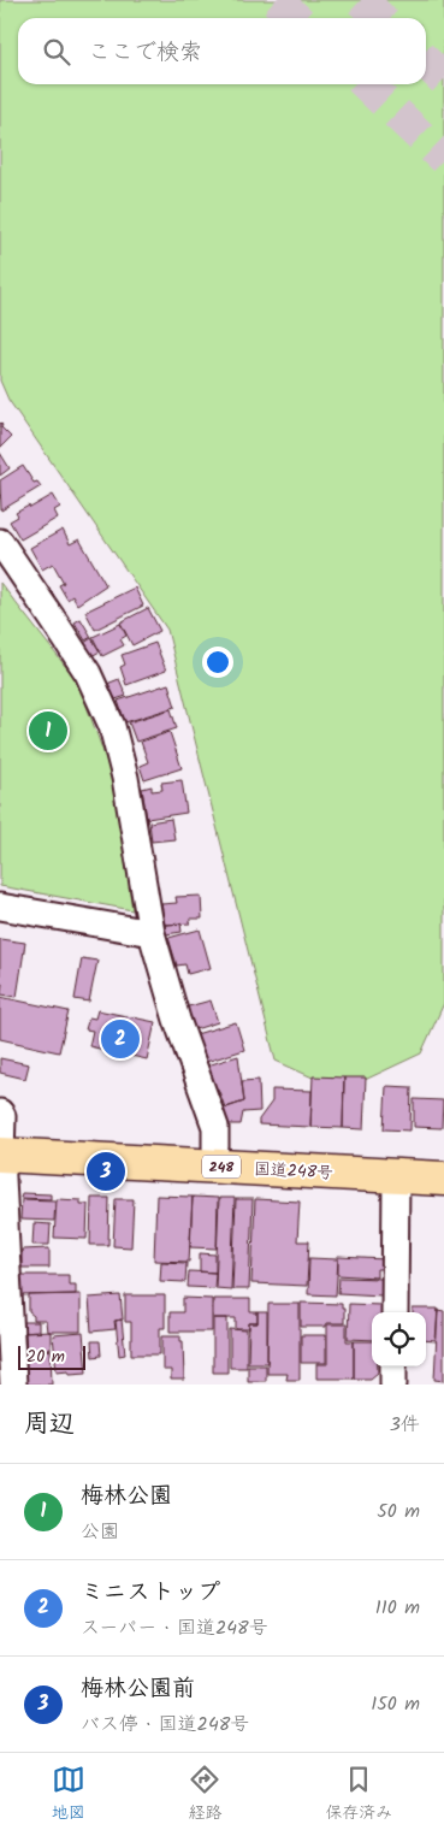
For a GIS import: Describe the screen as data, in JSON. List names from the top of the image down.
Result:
{
  "streets": {
    "highway": ["248", "国道248号"]
  },
  "scale_bar": "20 m",
  "page": {
    "search": "ここで検索",
    "pins": ["1", "2", "3"],
    "scale": "20 m",
    "heading": ["周辺", "3件"],
    "list": [
      {
        "mark": "1",
        "name": "梅林公園",
        "note": "公園",
        "value": "50 m"
      },
      {
        "mark": "2",
        "name": "ミニストップ",
        "note": "スーパー · 国道248号",
        "value": "110 m"
      },
      {
        "mark": "3",
        "name": "梅林公園前",
        "note": "バス停 · 国道248号",
        "value": "150 m"
      }
    ],
    "nav": ["地図", "経路", "保存済み"]
  }
}
